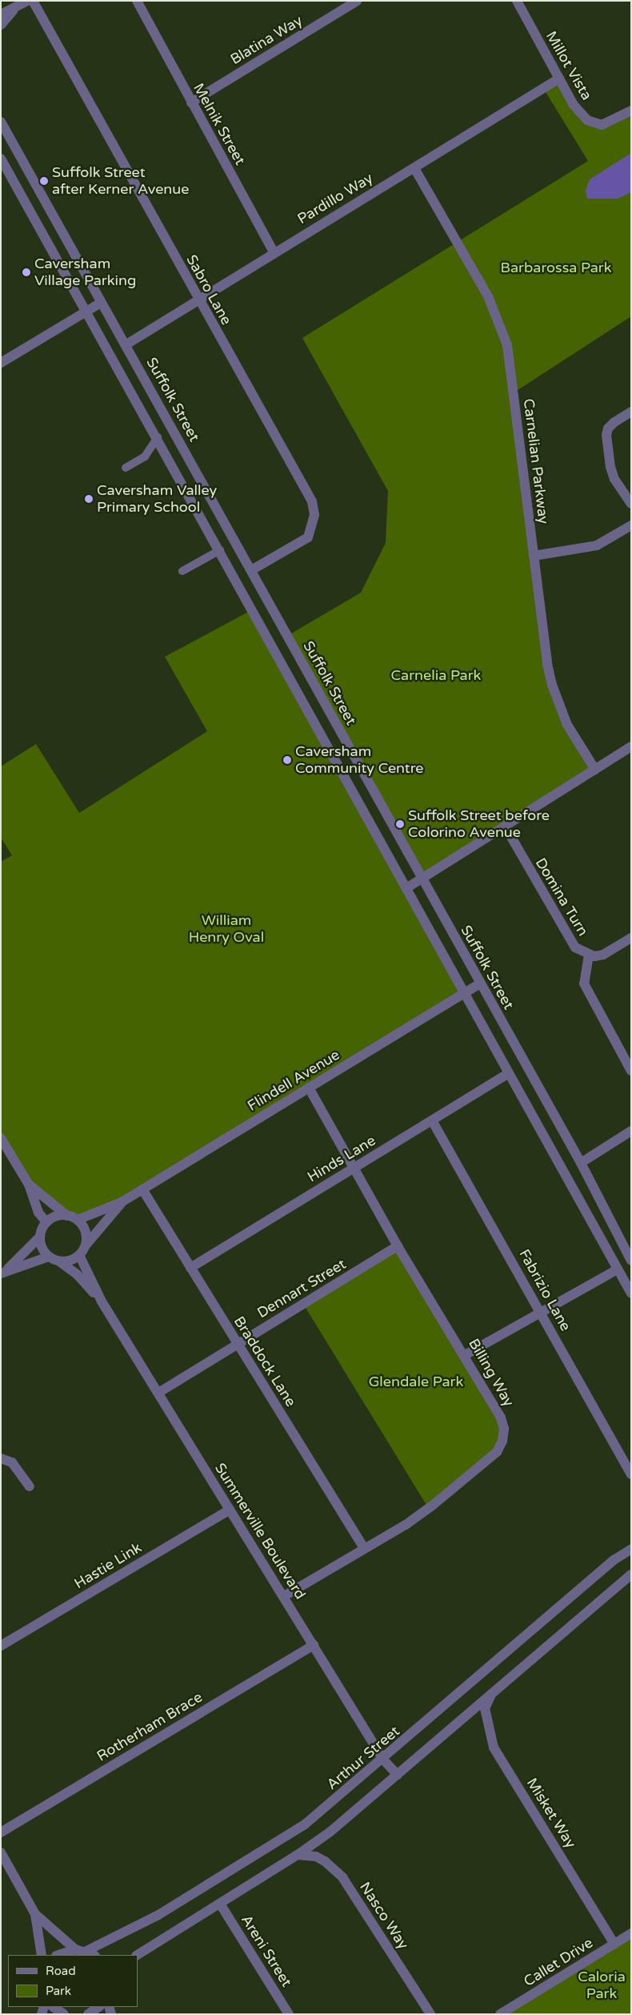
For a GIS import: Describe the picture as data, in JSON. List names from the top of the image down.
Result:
{
  "streets": {
    "street": [
      "Blatina Way",
      "Millot Vista",
      "Melnik Street",
      "Pardillo Way",
      "Sabro Lane",
      "Suffolk Street",
      "Carnelian Parkway",
      "Domina Turn",
      "Flindell Avenue",
      "Hinds Lane",
      "Dennart Street",
      "Fabrizio Lane",
      "Braddock Lane",
      "Billing Way",
      "Summerville Boulevard",
      "Hastie Link",
      "Rotherham Brace",
      "Arthur Street",
      "Misket Way",
      "Nasco Way",
      "Areni Street",
      "Callet Drive"
    ]
  },
  "crossings": [
    ["Blatina Way", "Melnik Street"],
    ["Millot Vista", "Pardillo Way"],
    ["Melnik Street", "Pardillo Way"],
    ["Pardillo Way", "Sabro Lane"],
    ["Pardillo Way", "Suffolk Street"],
    ["Pardillo Way", "Carnelian Parkway"],
    ["Sabro Lane", "Suffolk Street"],
    ["Suffolk Street", "Flindell Avenue"],
    ["Flindell Avenue", "Braddock Lane"],
    ["Flindell Avenue", "Billing Way"],
    ["Flindell Avenue", "Summerville Boulevard"],
    ["Hinds Lane", "Fabrizio Lane"],
    ["Hinds Lane", "Braddock Lane"],
    ["Hinds Lane", "Billing Way"],
    ["Dennart Street", "Braddock Lane"],
    ["Dennart Street", "Billing Way"],
    ["Dennart Street", "Summerville Boulevard"],
    ["Braddock Lane", "Billing Way"],
    ["Billing Way", "Summerville Boulevard"],
    ["Summerville Boulevard", "Hastie Link"],
    ["Summerville Boulevard", "Rotherham Brace"],
    ["Summerville Boulevard", "Arthur Street"],
    ["Misket Way", "Callet Drive"]
  ],
  "parks": [
    "Barbarossa Park",
    "Carnelia Park",
    "William Henry Oval",
    "Glendale Park",
    "Caloria Park"
  ],
  "places": [
    "Suffolk Street after Kerner Avenue",
    "Caversham Village Parking",
    "Caversham Valley Primary School",
    "Caversham Community Centre",
    "Suffolk Street before Colorino Avenue"
  ],
  "legend": ["Road", "Park"]
}
